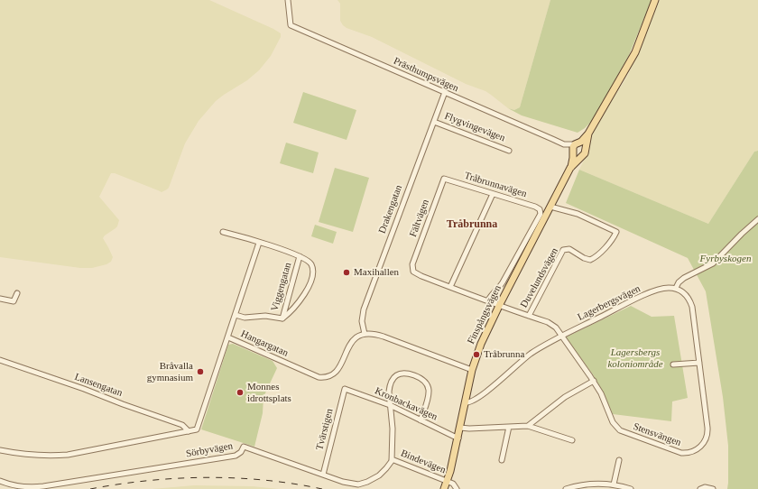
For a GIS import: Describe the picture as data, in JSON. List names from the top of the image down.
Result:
{
  "streets": {
    "main road": ["Finspångsvägen"],
    "street": [
      "Prästhumpsvägen",
      "Flygvingevägen",
      "Tråbrunnavägen",
      "Drakengatan",
      "Fältvägen",
      "Duvelundsvägen",
      "Viggengatan",
      "Lagerbergsvägen",
      "Hangargatan",
      "Lansengatan",
      "Kronbackavägen",
      "Tvärstigen",
      "Stensvängen",
      "Sörbyvägen",
      "Bindevägen"
    ]
  },
  "crossings": [
    ["Prästhumpsvägen", "Drakengatan"],
    ["Prästhumpsvägen", "Finspångsvägen"],
    ["Flygvingevägen", "Drakengatan"],
    ["Tråbrunnavägen", "Fältvägen"],
    ["Tråbrunnavägen", "Stensvängen"],
    ["Drakengatan", "Hangargatan"],
    ["Fältvägen", "Stensvängen"],
    ["Duvelundsvägen", "Finspångsvägen"],
    ["Duvelundsvägen", "Stensvängen"],
    ["Lagerbergsvägen", "Finspångsvägen"],
    ["Lagerbergsvägen", "Stensvängen"],
    ["Finspångsvägen", "Kronbackavägen"],
    ["Finspångsvägen", "Stensvängen"],
    ["Finspångsvägen", "Bindevägen"],
    ["Hangargatan", "Lansengatan"],
    ["Kronbackavägen", "Tvärstigen"],
    ["Tvärstigen", "Sörbyvägen"],
    ["Sörbyvägen", "Bindevägen"]
  ],
  "districts": ["Tråbrunna"],
  "parks": ["Fyrbyskogen", "Lagersbergs koloniområde"],
  "places": [
    "Maxihallen",
    "Tråbrunna",
    "Bråvalla gymnasium",
    "Monnes idrottsplats"
  ]
}
